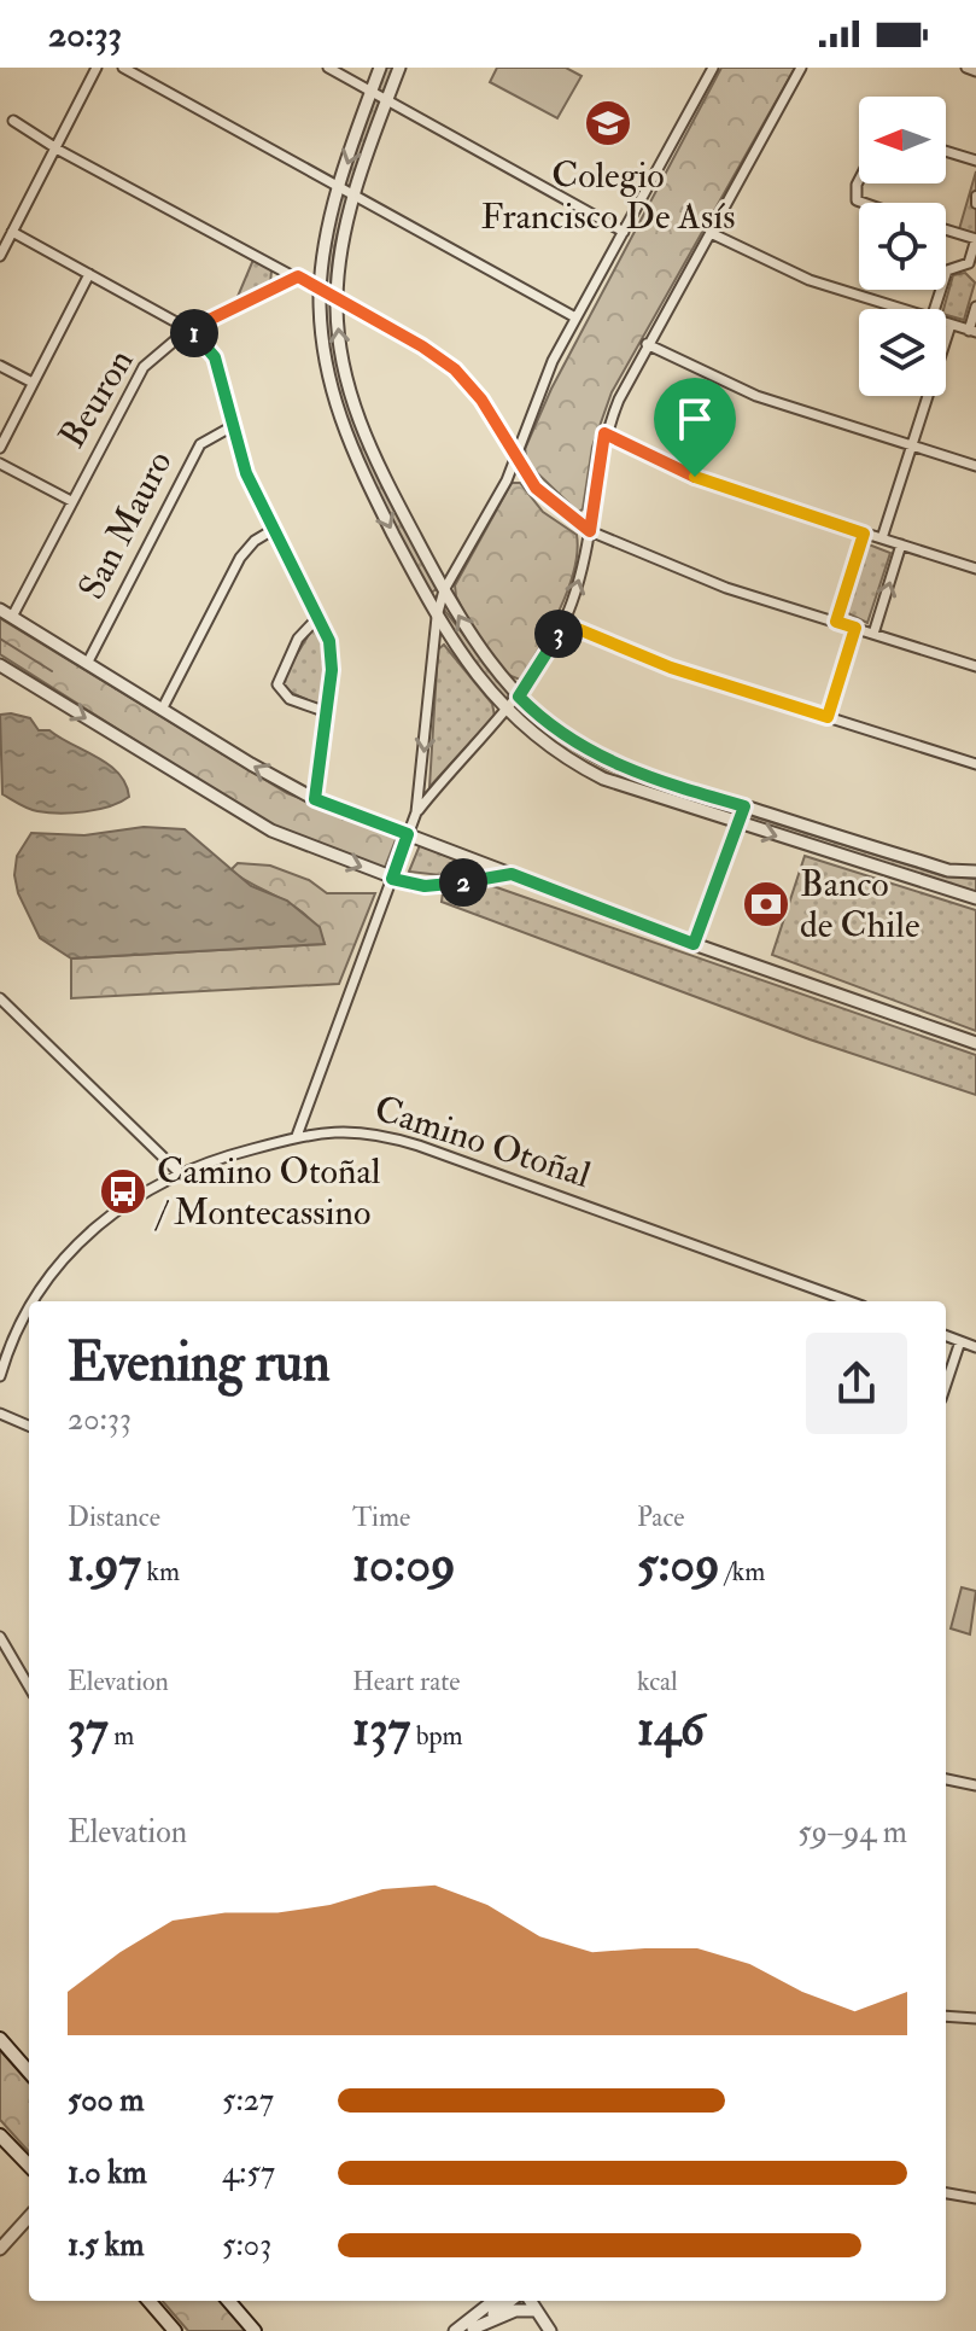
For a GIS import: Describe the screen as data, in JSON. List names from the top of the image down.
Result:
{
  "streets": {
    "street": ["Beuron", "San Mauro", "Camino Otoñal"]
  },
  "places": {
    "school or university": ["Colegio Francisco De Asís"],
    "bank": ["Banco de Chile"],
    "bus stop": ["Camino Otoñal / Montecassino"]
  },
  "north": "left",
  "page": {
    "status": "20:33",
    "pins": ["1", "3", "2"],
    "heading": ["Evening run", "20:33"],
    "stats": [
      ["Distance", "1.97 km"],
      ["Time", "10:09"],
      ["Pace", "5:09 /km"],
      ["Elevation", "37 m"],
      ["Heart rate", "137 bpm"],
      ["kcal", "146"]
    ],
    "chart": ["Elevation", "59–94 m"],
    "list": [
      {
        "name": "500 m",
        "note": "5:27"
      },
      {
        "name": "1.0 km",
        "note": "4:57"
      },
      {
        "name": "1.5 km",
        "note": "5:03"
      }
    ]
  }
}
